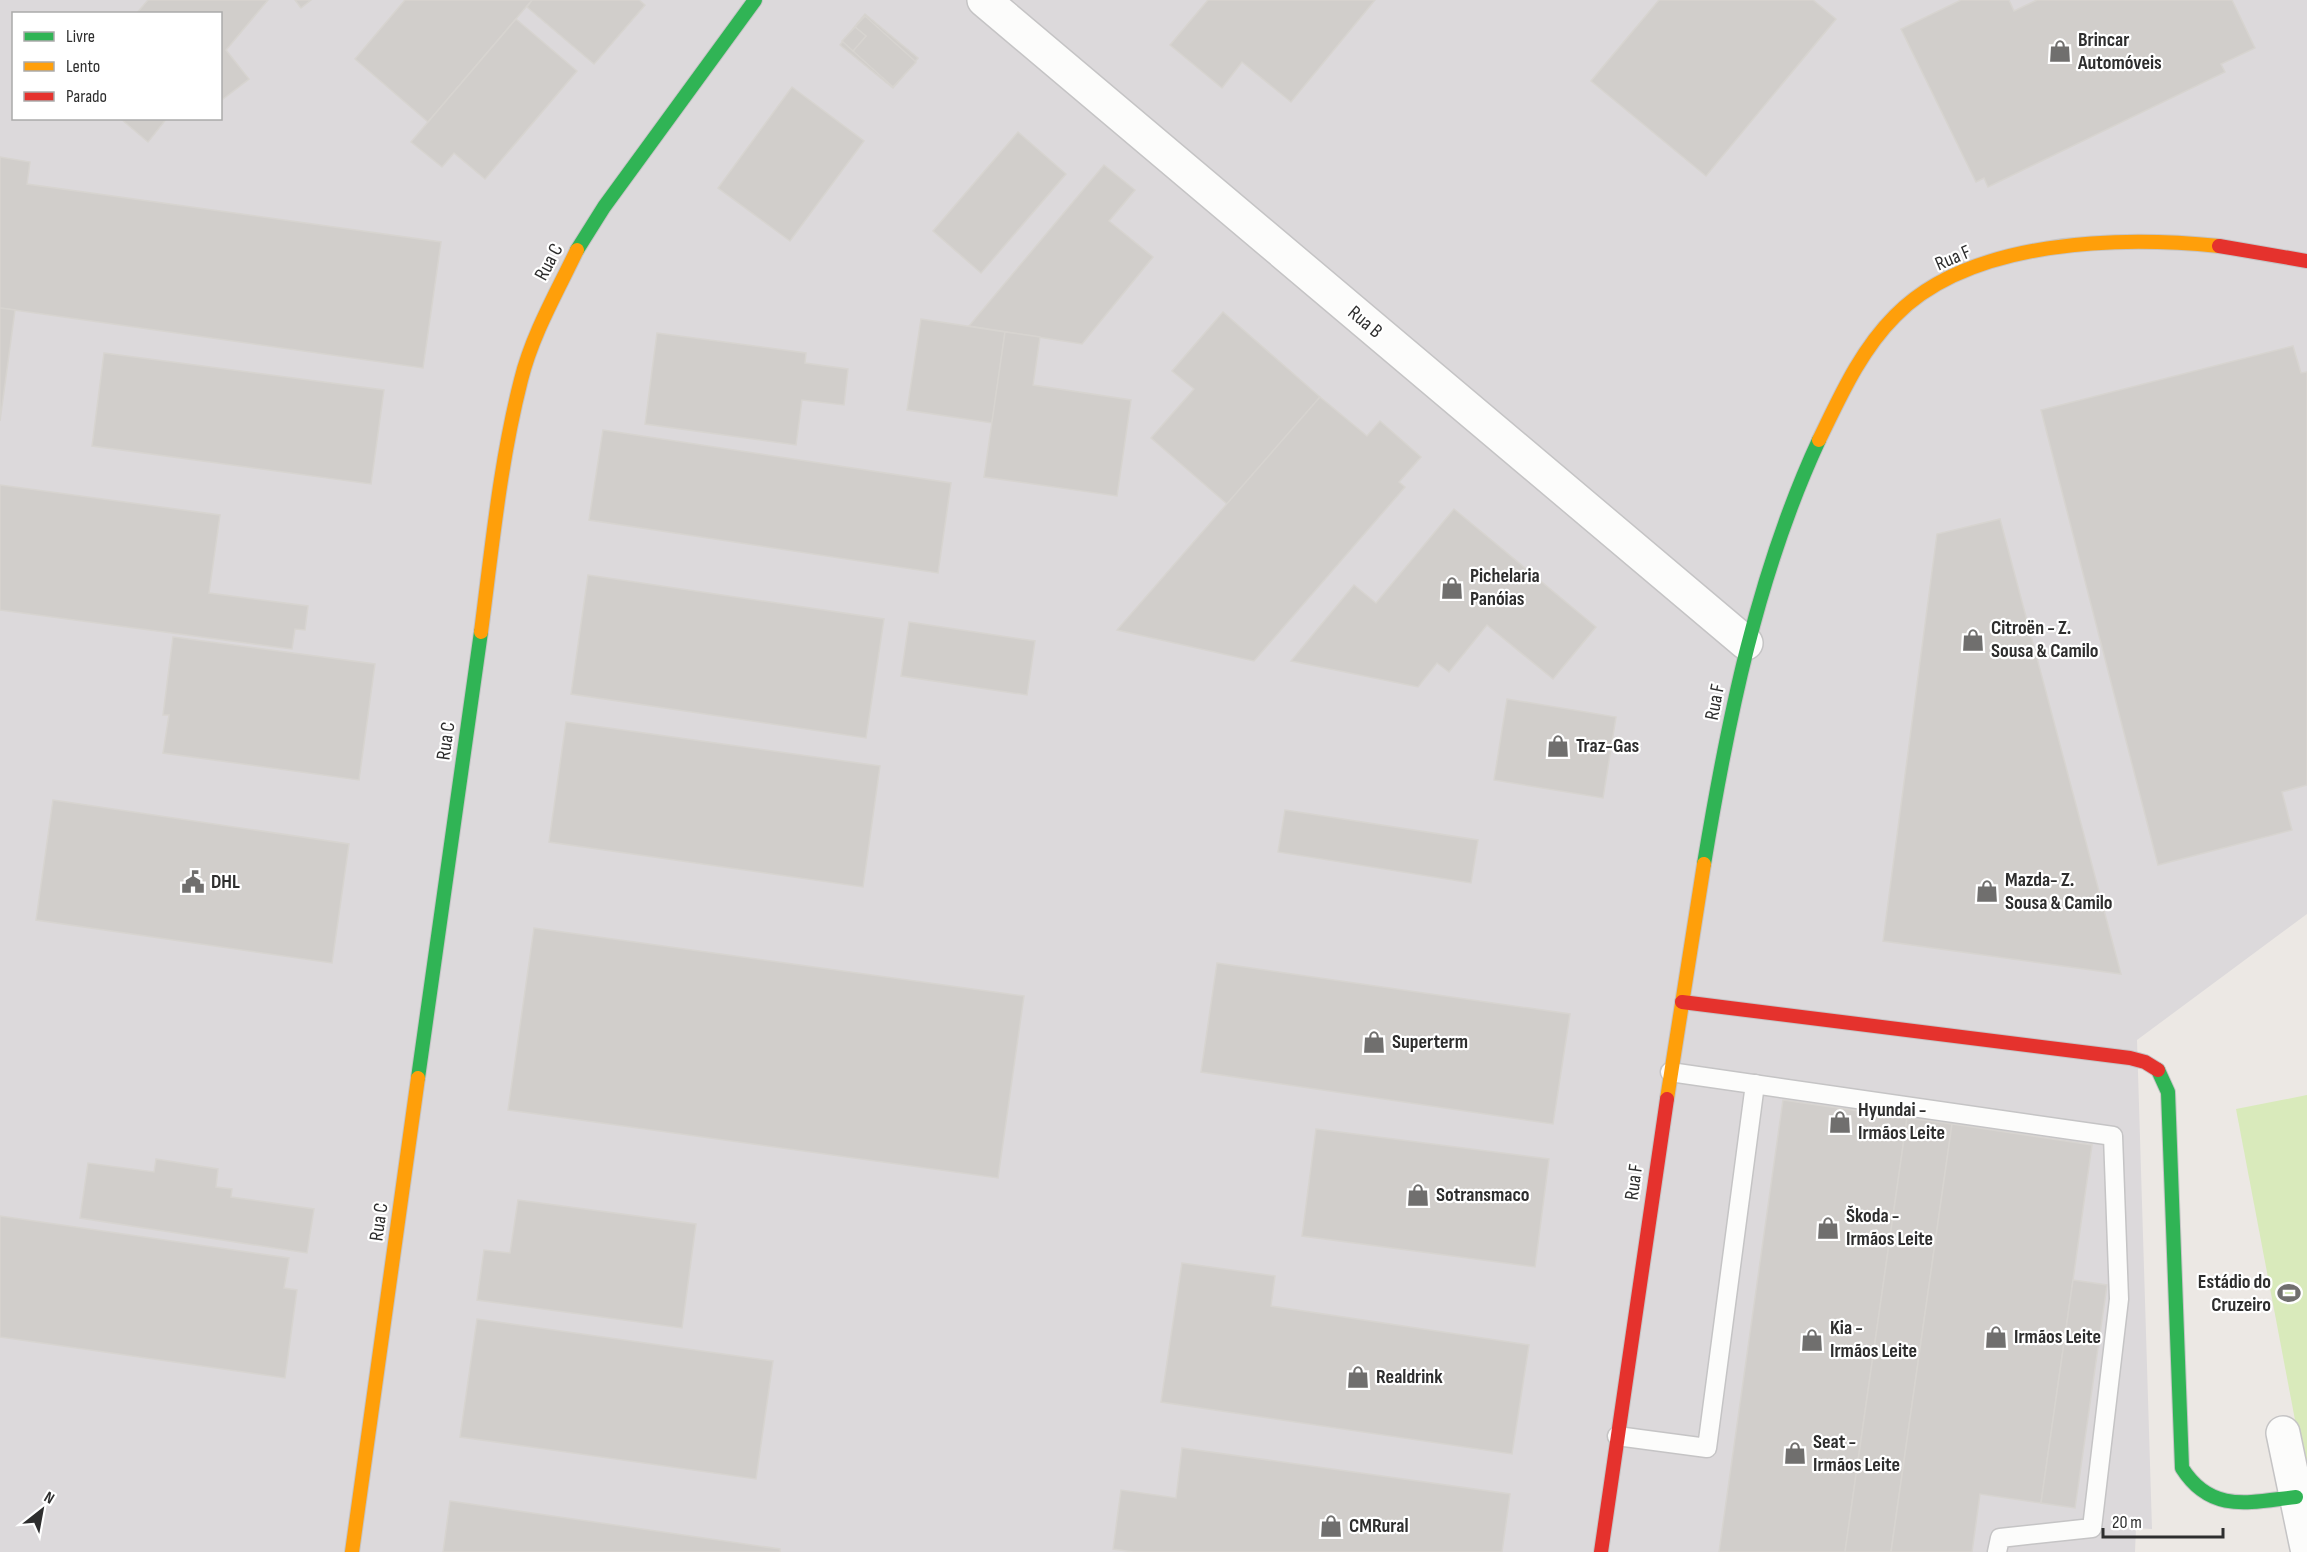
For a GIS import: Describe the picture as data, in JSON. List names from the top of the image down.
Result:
{
  "streets": {
    "street": ["Rua F", "Rua C", "Rua B"]
  },
  "crossings": [
    ["Rua F", "Rua B"]
  ],
  "places": {
    "shop": [
      "Brincar Automóveis",
      "Pichelaria Panóias",
      "Citroën - Z. Sousa & Camilo",
      "Traz-Gas",
      "Mazda- Z. Sousa & Camilo",
      "Superterm",
      "Hyundai - Irmãos Leite",
      "Sotransmaco",
      "Škoda - Irmãos Leite",
      "Irmãos Leite",
      "Kia - Irmãos Leite",
      "Realdrink",
      "Seat - Irmãos Leite",
      "CMRural"
    ],
    "public building": ["DHL"],
    "sports": ["Estádio do Cruzeiro"]
  },
  "legend": ["Livre", "Lento", "Parado"],
  "scale_bar": "20 m",
  "north": "top right"
}
